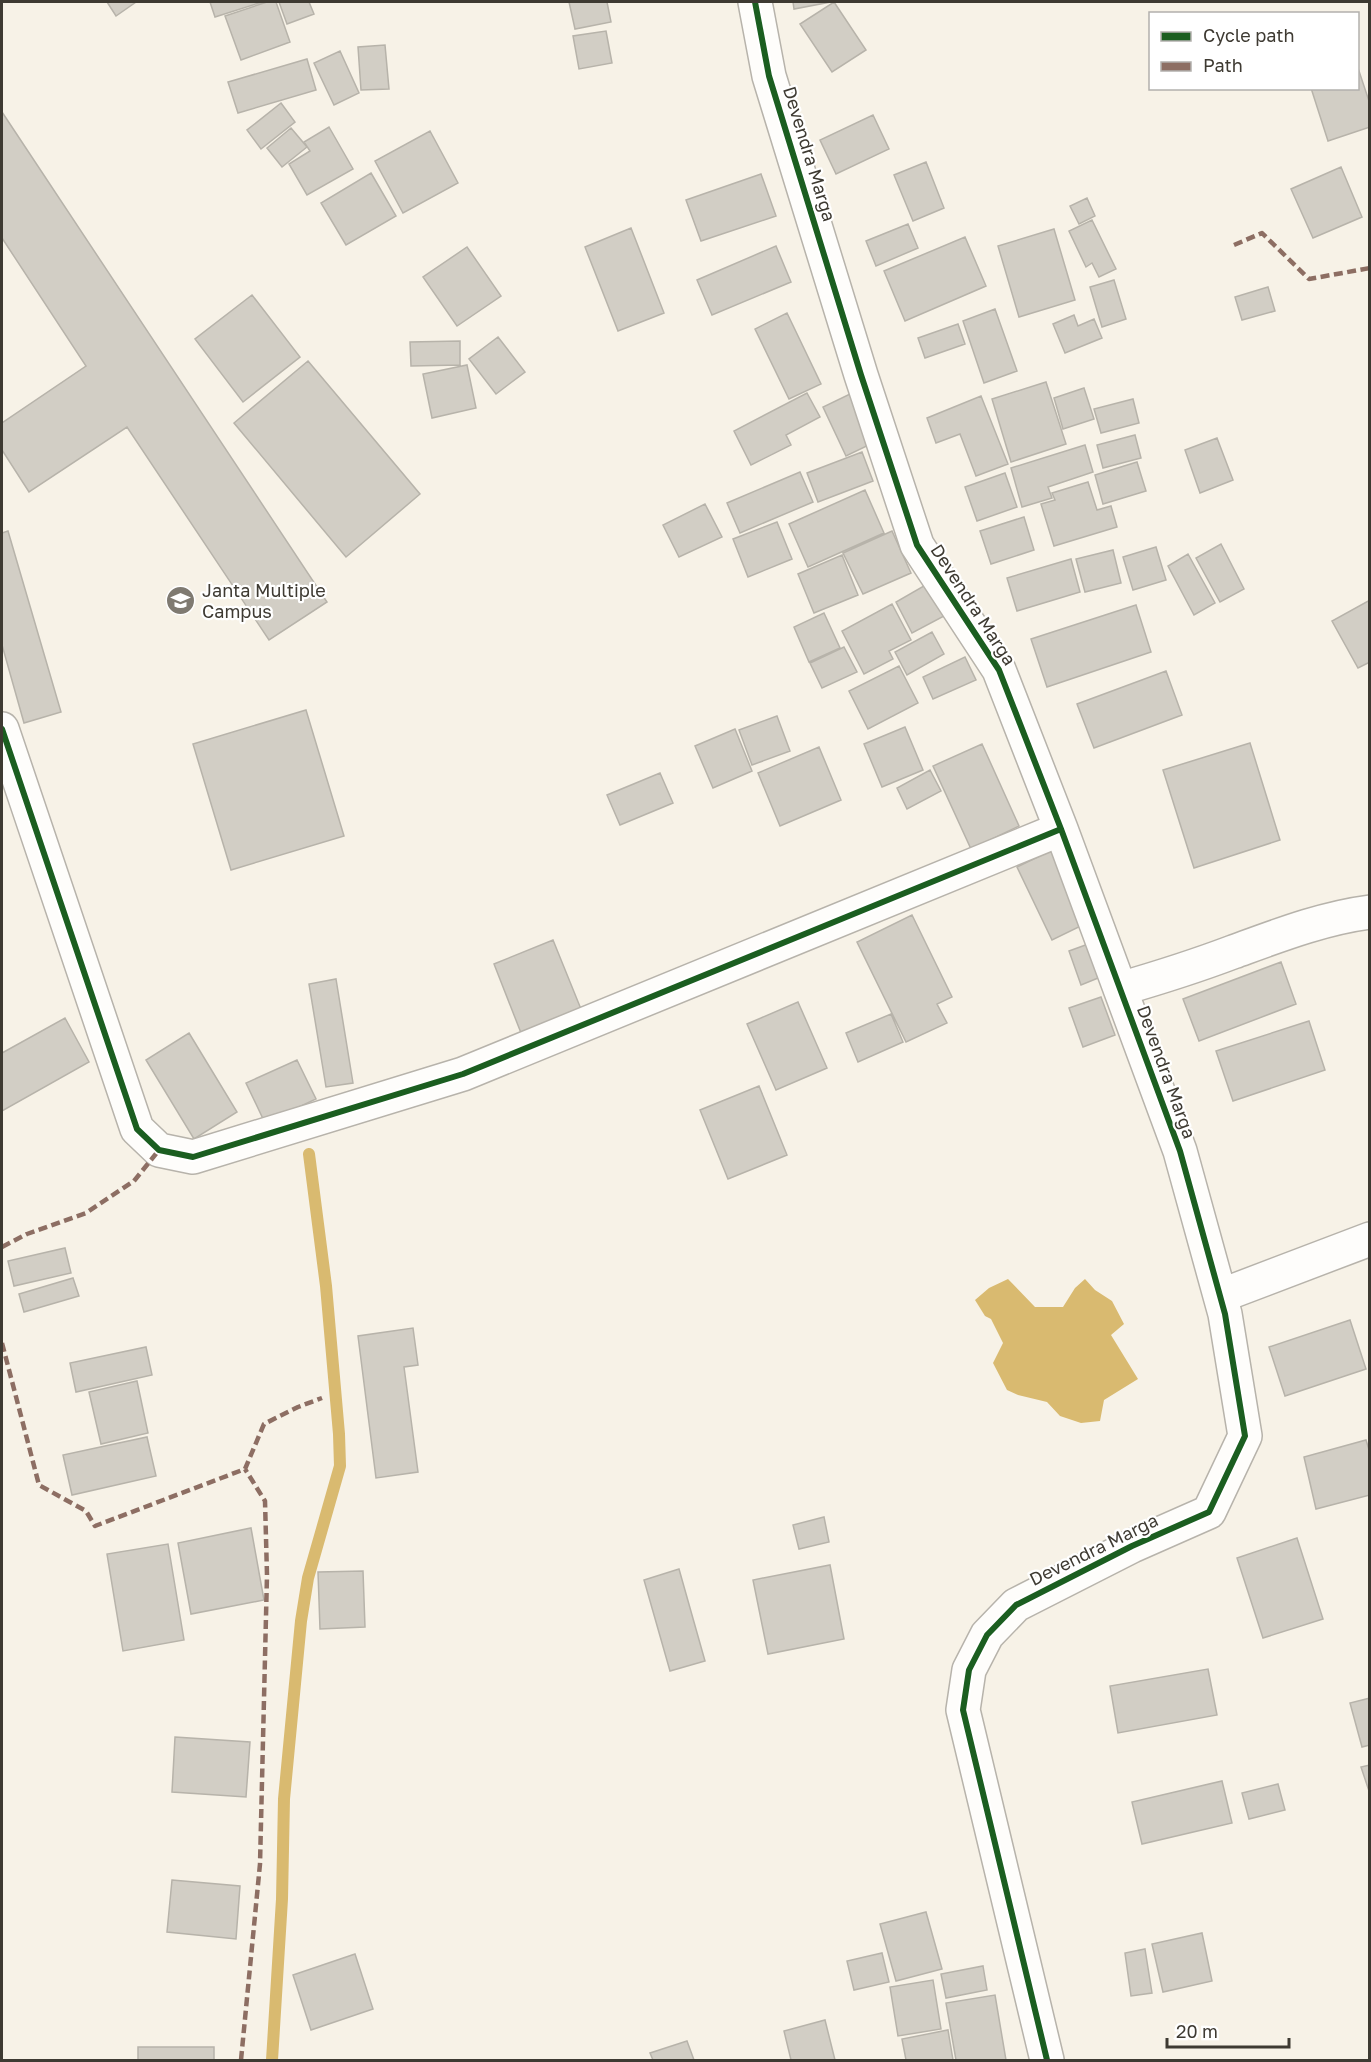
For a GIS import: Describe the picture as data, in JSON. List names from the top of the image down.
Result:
{
  "streets": {
    "street": ["Devendra Marga"]
  },
  "places": {
    "school or university": ["Janta Multiple Campus"]
  },
  "legend": ["Cycle path", "Path"],
  "scale_bar": "20 m"
}
